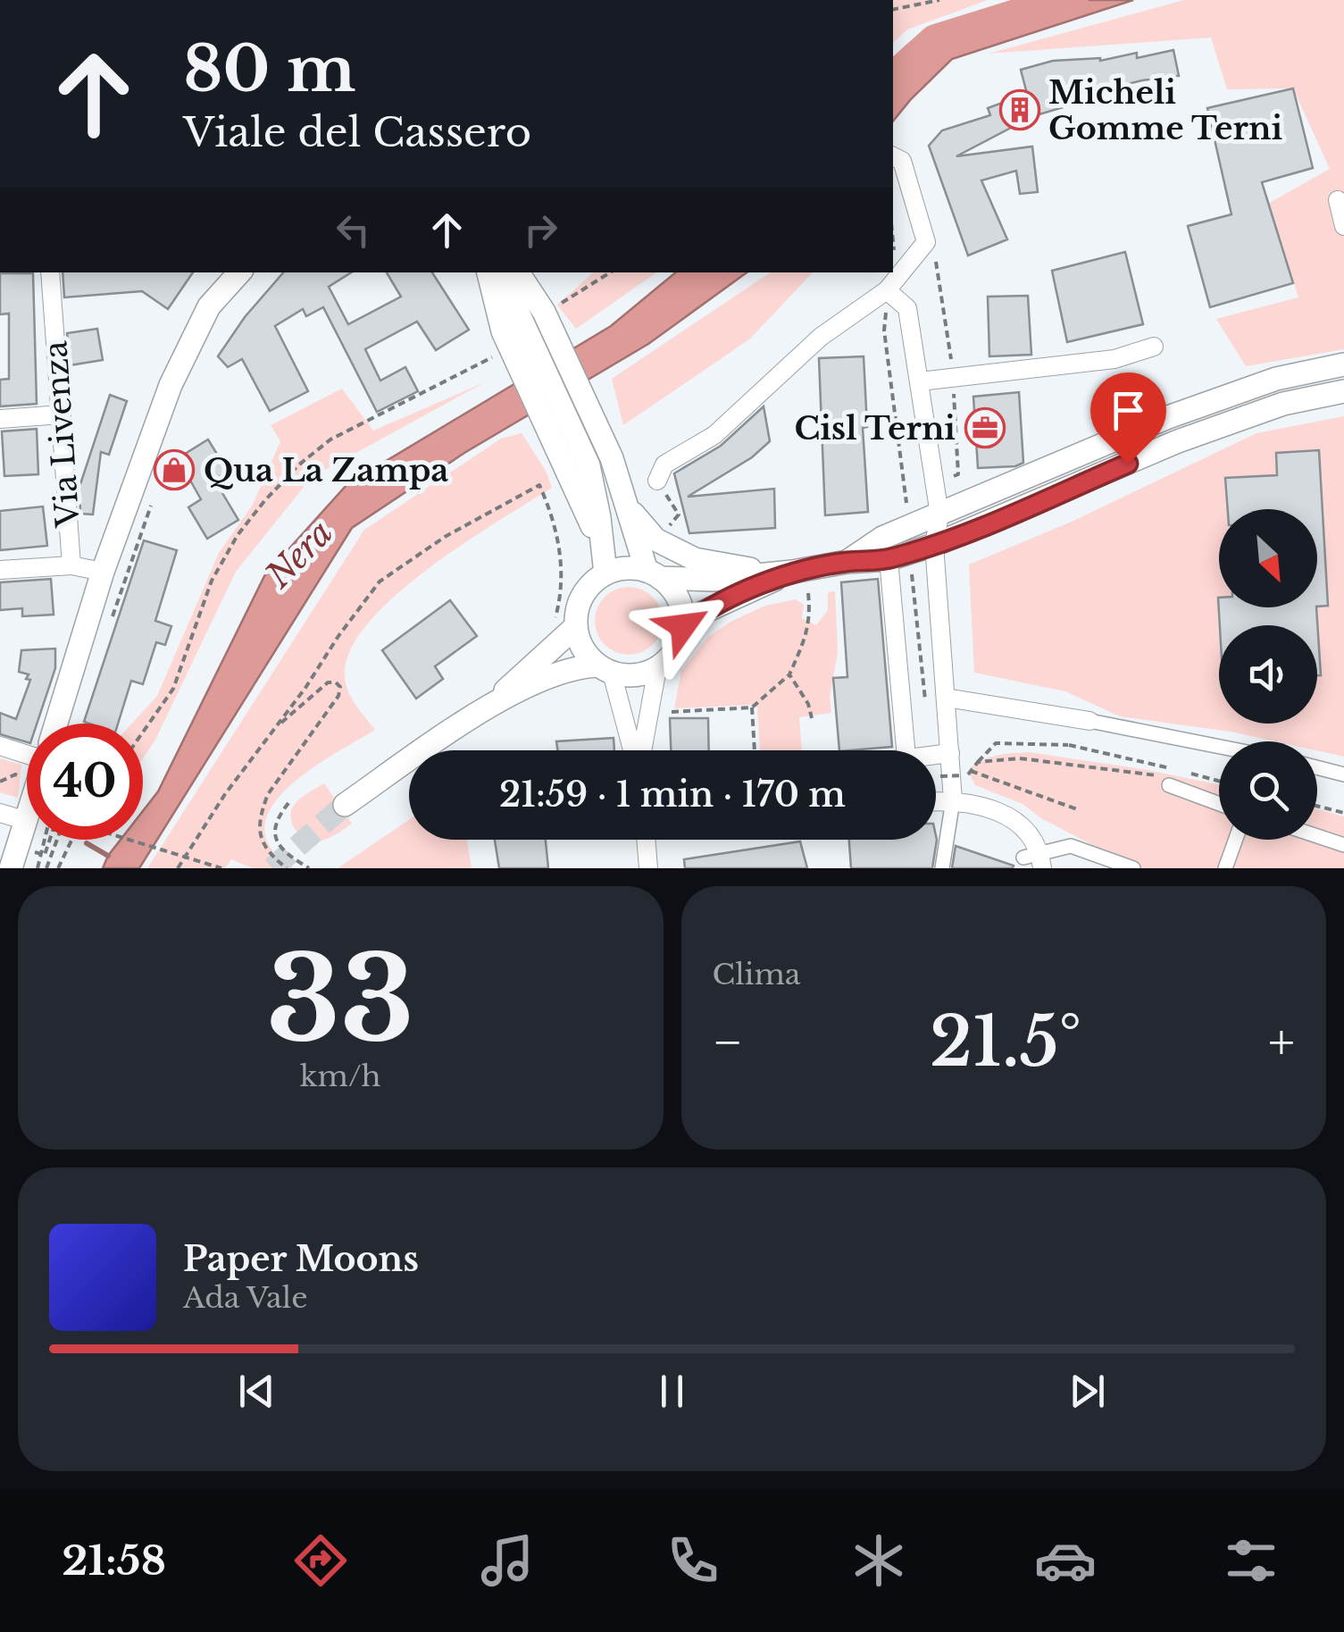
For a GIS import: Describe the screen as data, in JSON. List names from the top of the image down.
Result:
{
  "streets": {
    "street": ["Via Livenza"]
  },
  "water": ["Nera"],
  "places": {
    "building": ["Micheli Gomme Terni"],
    "office": ["Cisl Terni"],
    "shop": ["Qua La Zampa"]
  },
  "north": "bottom right",
  "page": {
    "turn": ["80 m", "Viale del Cassero"],
    "limit": "40",
    "trip": "21:59 · 1 min · 170 m",
    "tile": [
      ["33", "km/h"],
      "Clima"
    ],
    "heat": ["−", "21.5°", "+"],
    "song": ["Paper Moons", "Ada Vale"],
    "tabs": "21:58"
  }
}
